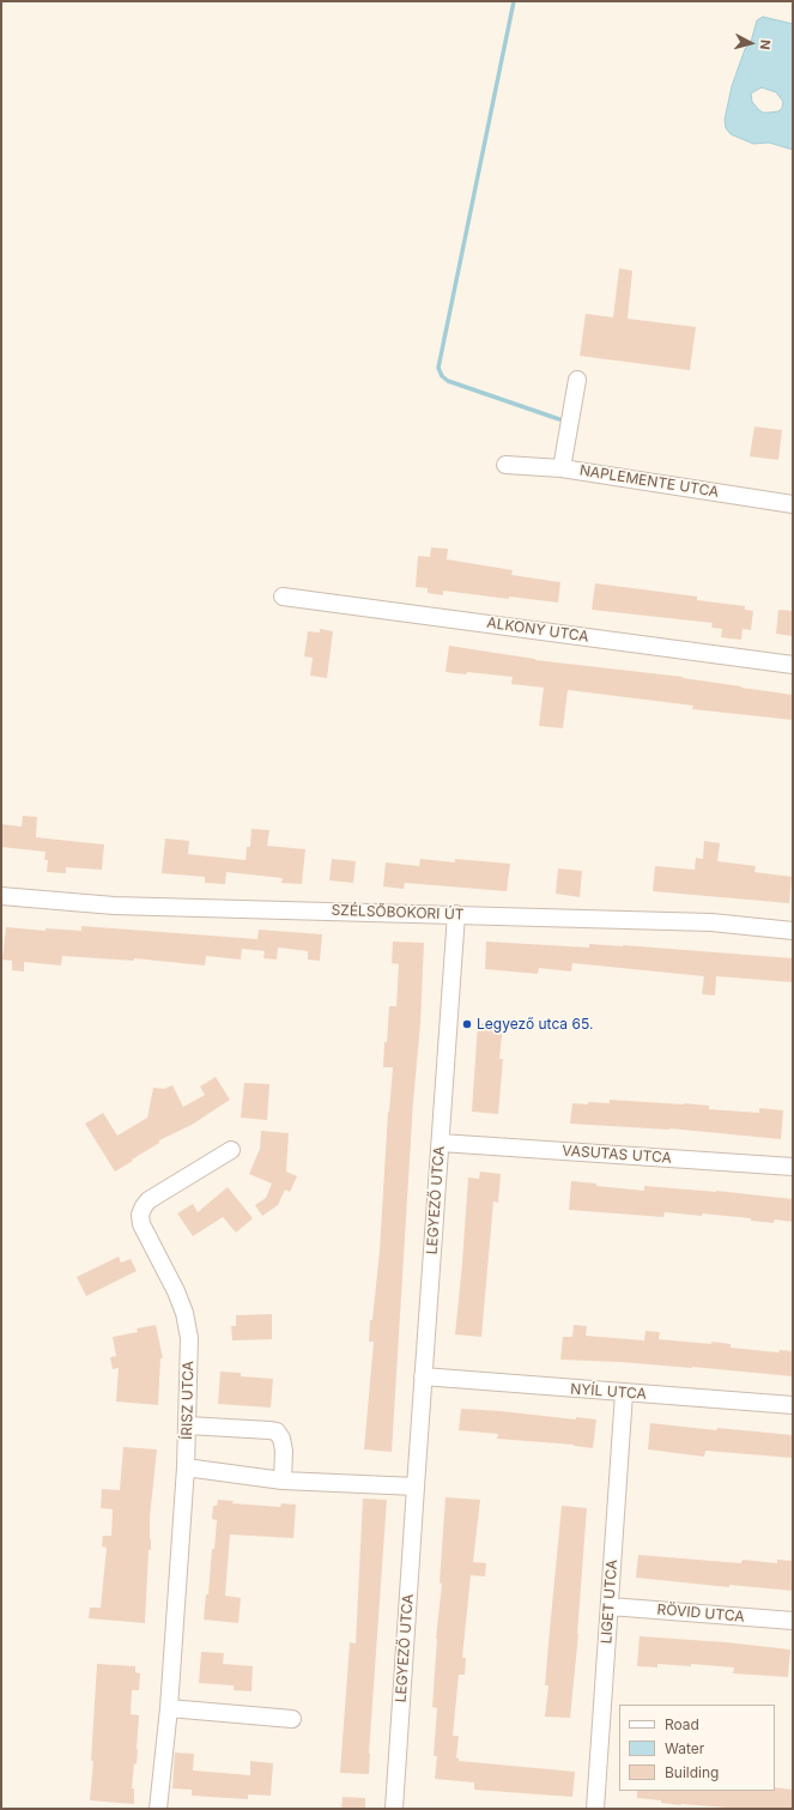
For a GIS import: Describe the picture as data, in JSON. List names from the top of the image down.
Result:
{
  "streets": {
    "street": [
      "NAPLEMENTE UTCA",
      "ALKONY UTCA",
      "SZÉLSŐBOKORI ÚT",
      "VASUTAS UTCA",
      "LEGYEZŐ UTCA",
      "NYÍL UTCA",
      "ÍRISZ UTCA",
      "LIGET UTCA",
      "RÖVID UTCA"
    ]
  },
  "crossings": [
    ["SZÉLSŐBOKORI ÚT", "LEGYEZŐ UTCA"],
    ["VASUTAS UTCA", "LEGYEZŐ UTCA"],
    ["LEGYEZŐ UTCA", "NYÍL UTCA"],
    ["NYÍL UTCA", "LIGET UTCA"],
    ["LIGET UTCA", "RÖVID UTCA"]
  ],
  "places": ["Legyező utca 65."],
  "legend": ["Road", "Water", "Building"],
  "north": "right"
}
